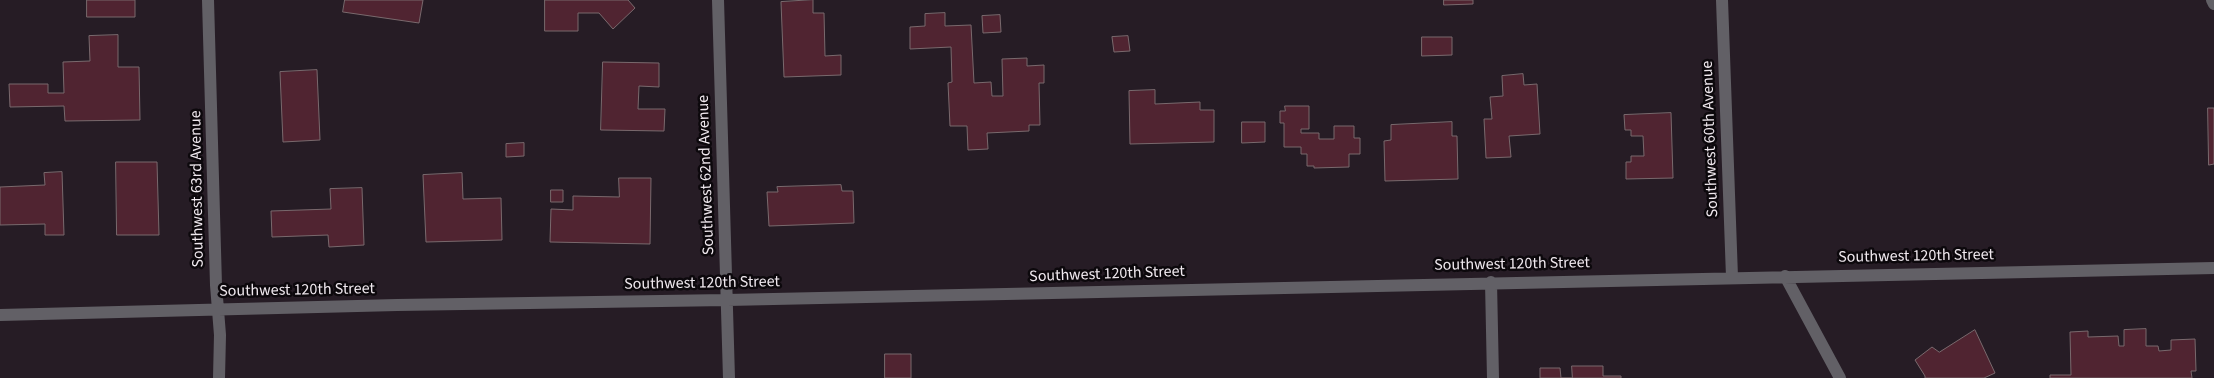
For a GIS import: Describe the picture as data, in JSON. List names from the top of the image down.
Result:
{
  "streets": {
    "street": [
      "Southwest 60th Avenue",
      "Southwest 62nd Avenue",
      "Southwest 63rd Avenue",
      "Southwest 120th Street"
    ]
  },
  "crossings": [
    ["Southwest 60th Avenue", "Southwest 120th Street"],
    ["Southwest 62nd Avenue", "Southwest 120th Street"],
    ["Southwest 63rd Avenue", "Southwest 120th Street"]
  ]
}
